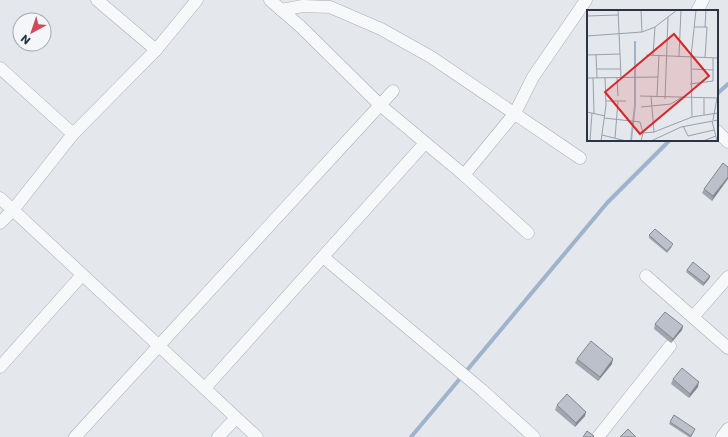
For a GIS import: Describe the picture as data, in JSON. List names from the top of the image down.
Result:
{
  "north": "bottom left"
}
